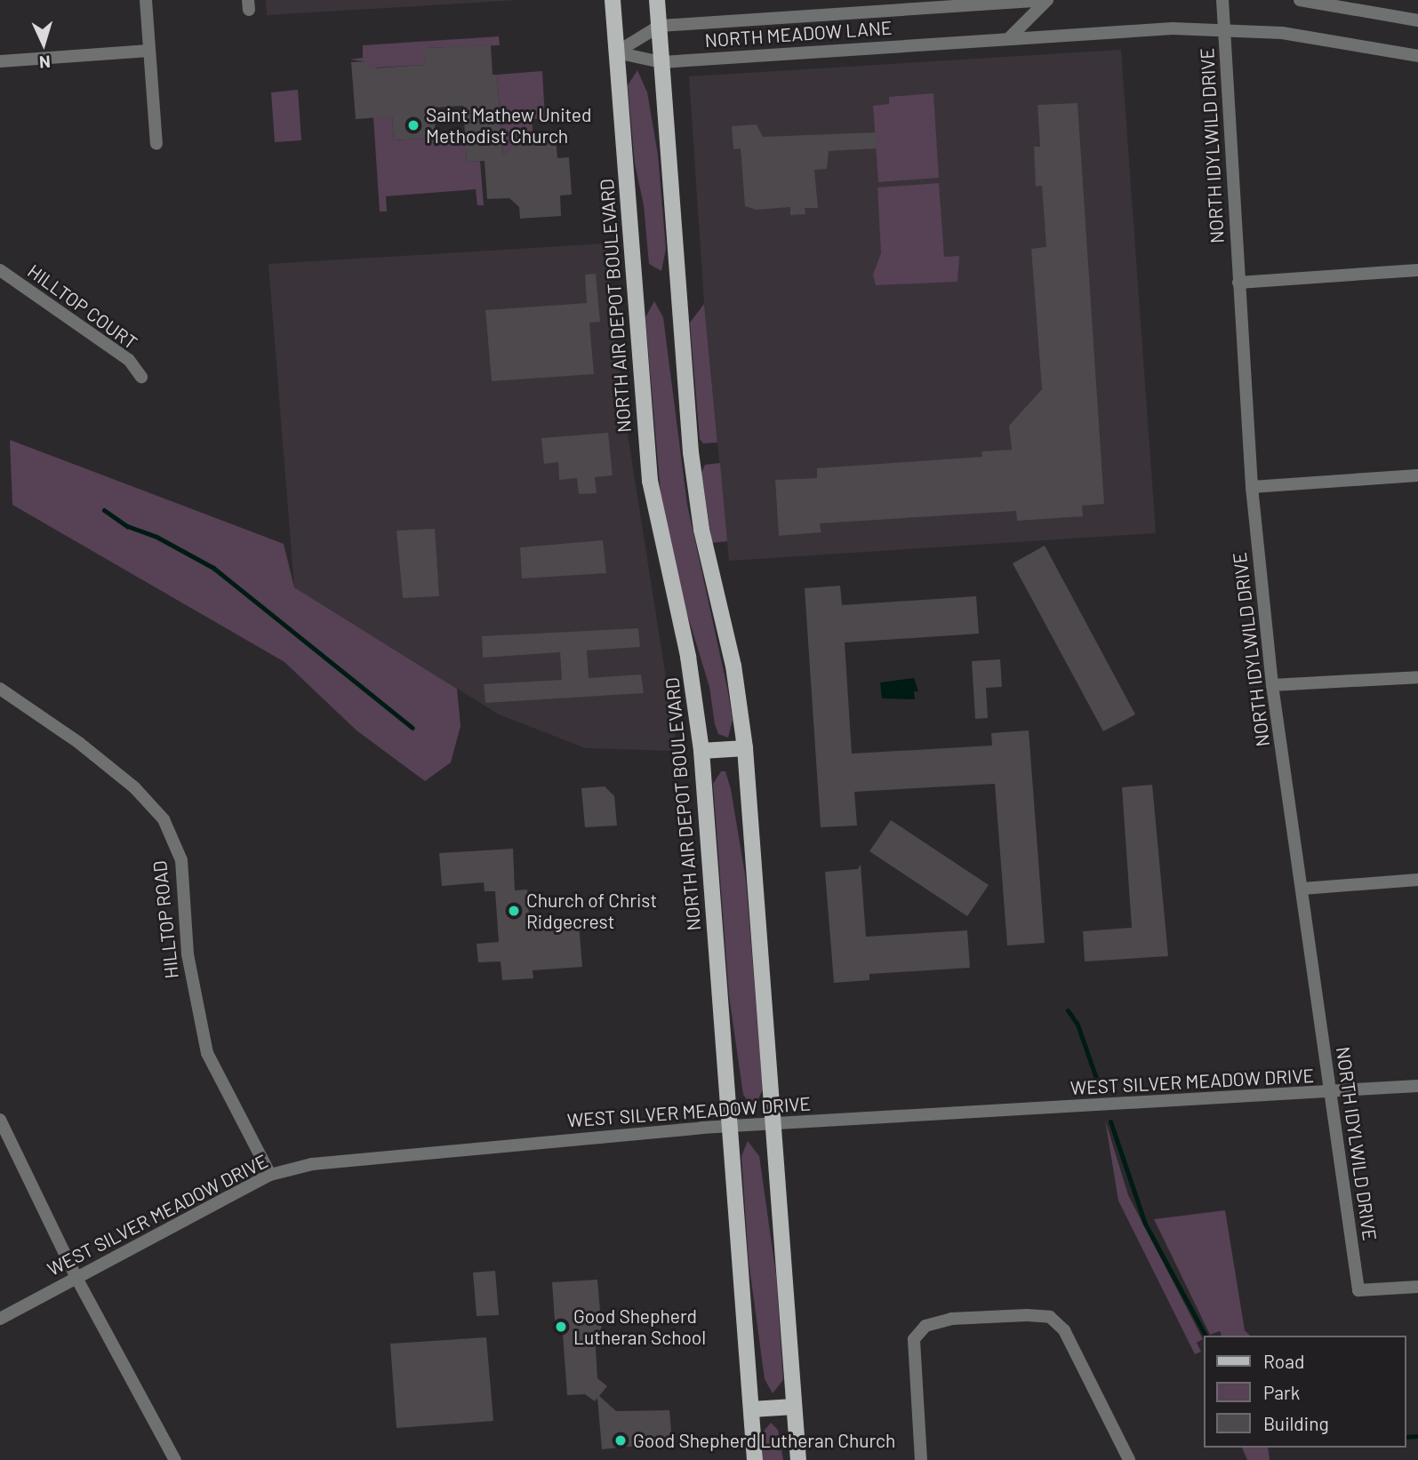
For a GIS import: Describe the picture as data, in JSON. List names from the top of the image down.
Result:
{
  "streets": {
    "main road": ["NORTH AIR DEPOT BOULEVARD"],
    "street": [
      "NORTH MEADOW LANE",
      "NORTH IDYLWILD DRIVE",
      "HILLTOP COURT",
      "HILLTOP ROAD",
      "WEST SILVER MEADOW DRIVE"
    ]
  },
  "crossings": [
    ["NORTH MEADOW LANE", "NORTH IDYLWILD DRIVE"],
    ["NORTH MEADOW LANE", "NORTH AIR DEPOT BOULEVARD"],
    ["NORTH IDYLWILD DRIVE", "WEST SILVER MEADOW DRIVE"],
    ["NORTH AIR DEPOT BOULEVARD", "WEST SILVER MEADOW DRIVE"],
    ["HILLTOP ROAD", "WEST SILVER MEADOW DRIVE"]
  ],
  "places": [
    "Saint Mathew United Methodist Church",
    "Church of Christ Ridgecrest",
    "Good Shepherd Lutheran School",
    "Good Shepherd Lutheran Church"
  ],
  "legend": ["Road", "Park", "Building"],
  "north": "bottom"
}
